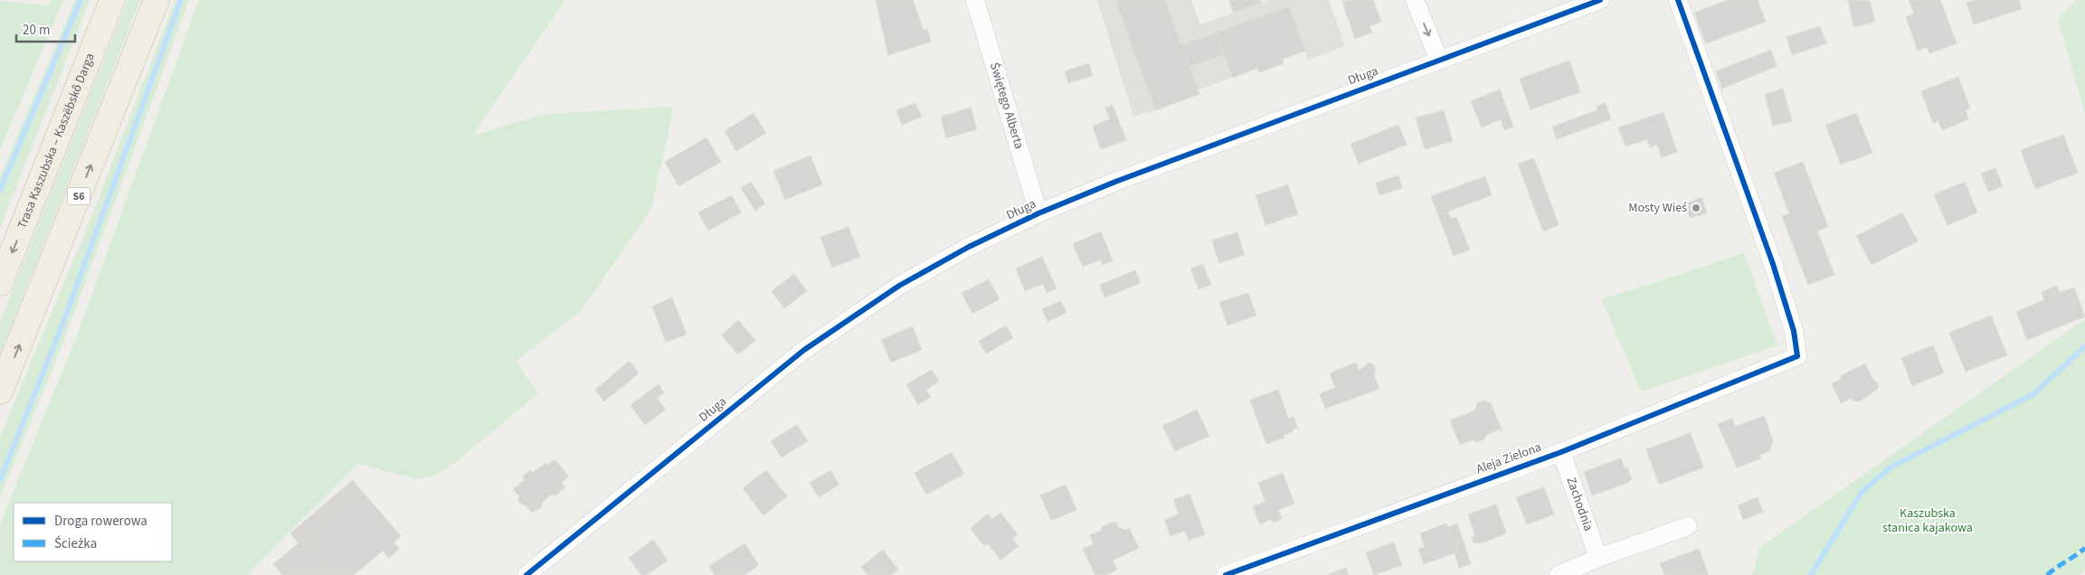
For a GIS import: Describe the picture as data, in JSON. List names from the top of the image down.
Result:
{
  "streets": {
    "highway": ["Trasa Kaszubska – Kaszëbskô Darga", "S6"],
    "street": [
      "Długa",
      "Świętego Alberta",
      "Aleja Zielona",
      "Zachodnia"
    ]
  },
  "crossings": [
    ["Długa", "Świętego Alberta"],
    ["Aleja Zielona", "Zachodnia"]
  ],
  "parks": ["Kaszubska stanica kajakowa"],
  "places": ["Mosty Wieś"],
  "legend": ["Droga rowerowa", "Ścieżka"],
  "scale_bar": "20 m"
}
